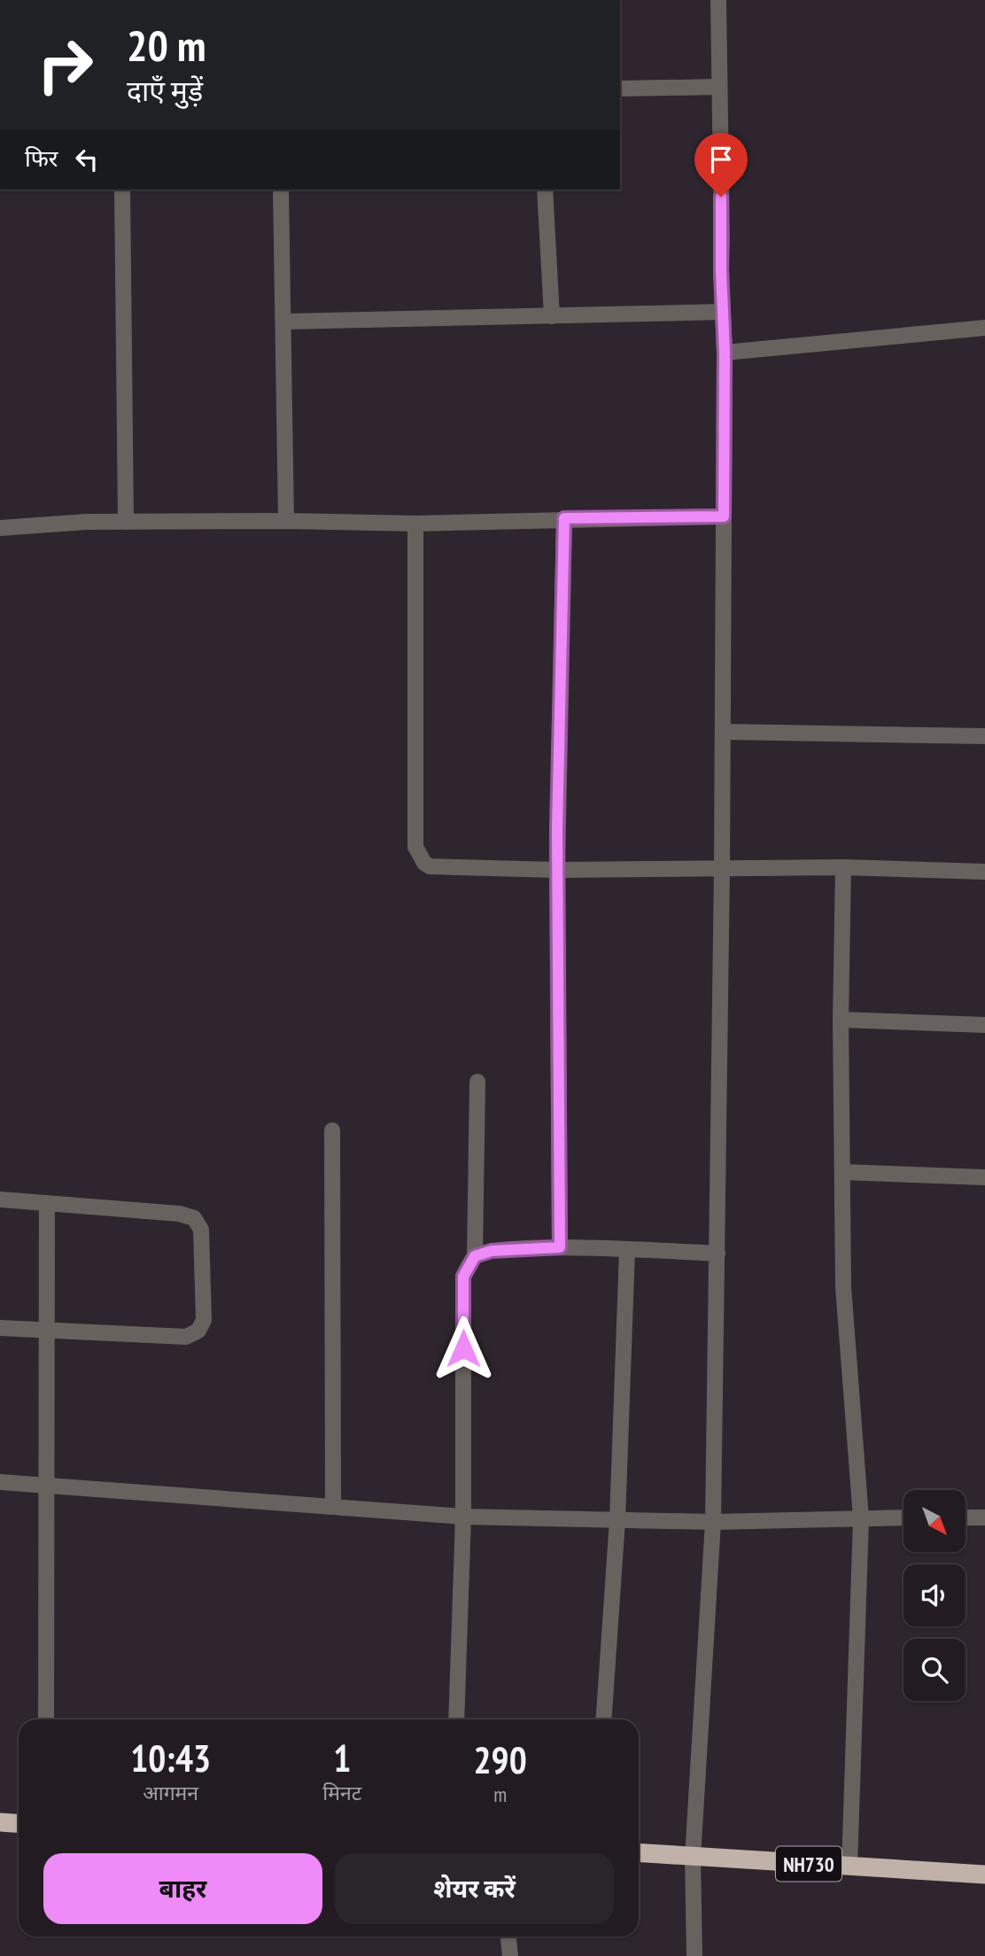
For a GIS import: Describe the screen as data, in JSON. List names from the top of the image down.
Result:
{
  "streets": {
    "highway": ["NH730"]
  },
  "north": "bottom right",
  "page": {
    "turn": ["20 m", "दाएँ मुड़ें"],
    "then": "फिर",
    "eta": [
      "10:43",
      "आगमन",
      "1",
      "मिनट",
      "290",
      "m"
    ],
    "buttons": ["बाहर", "शेयर करें"]
  }
}
